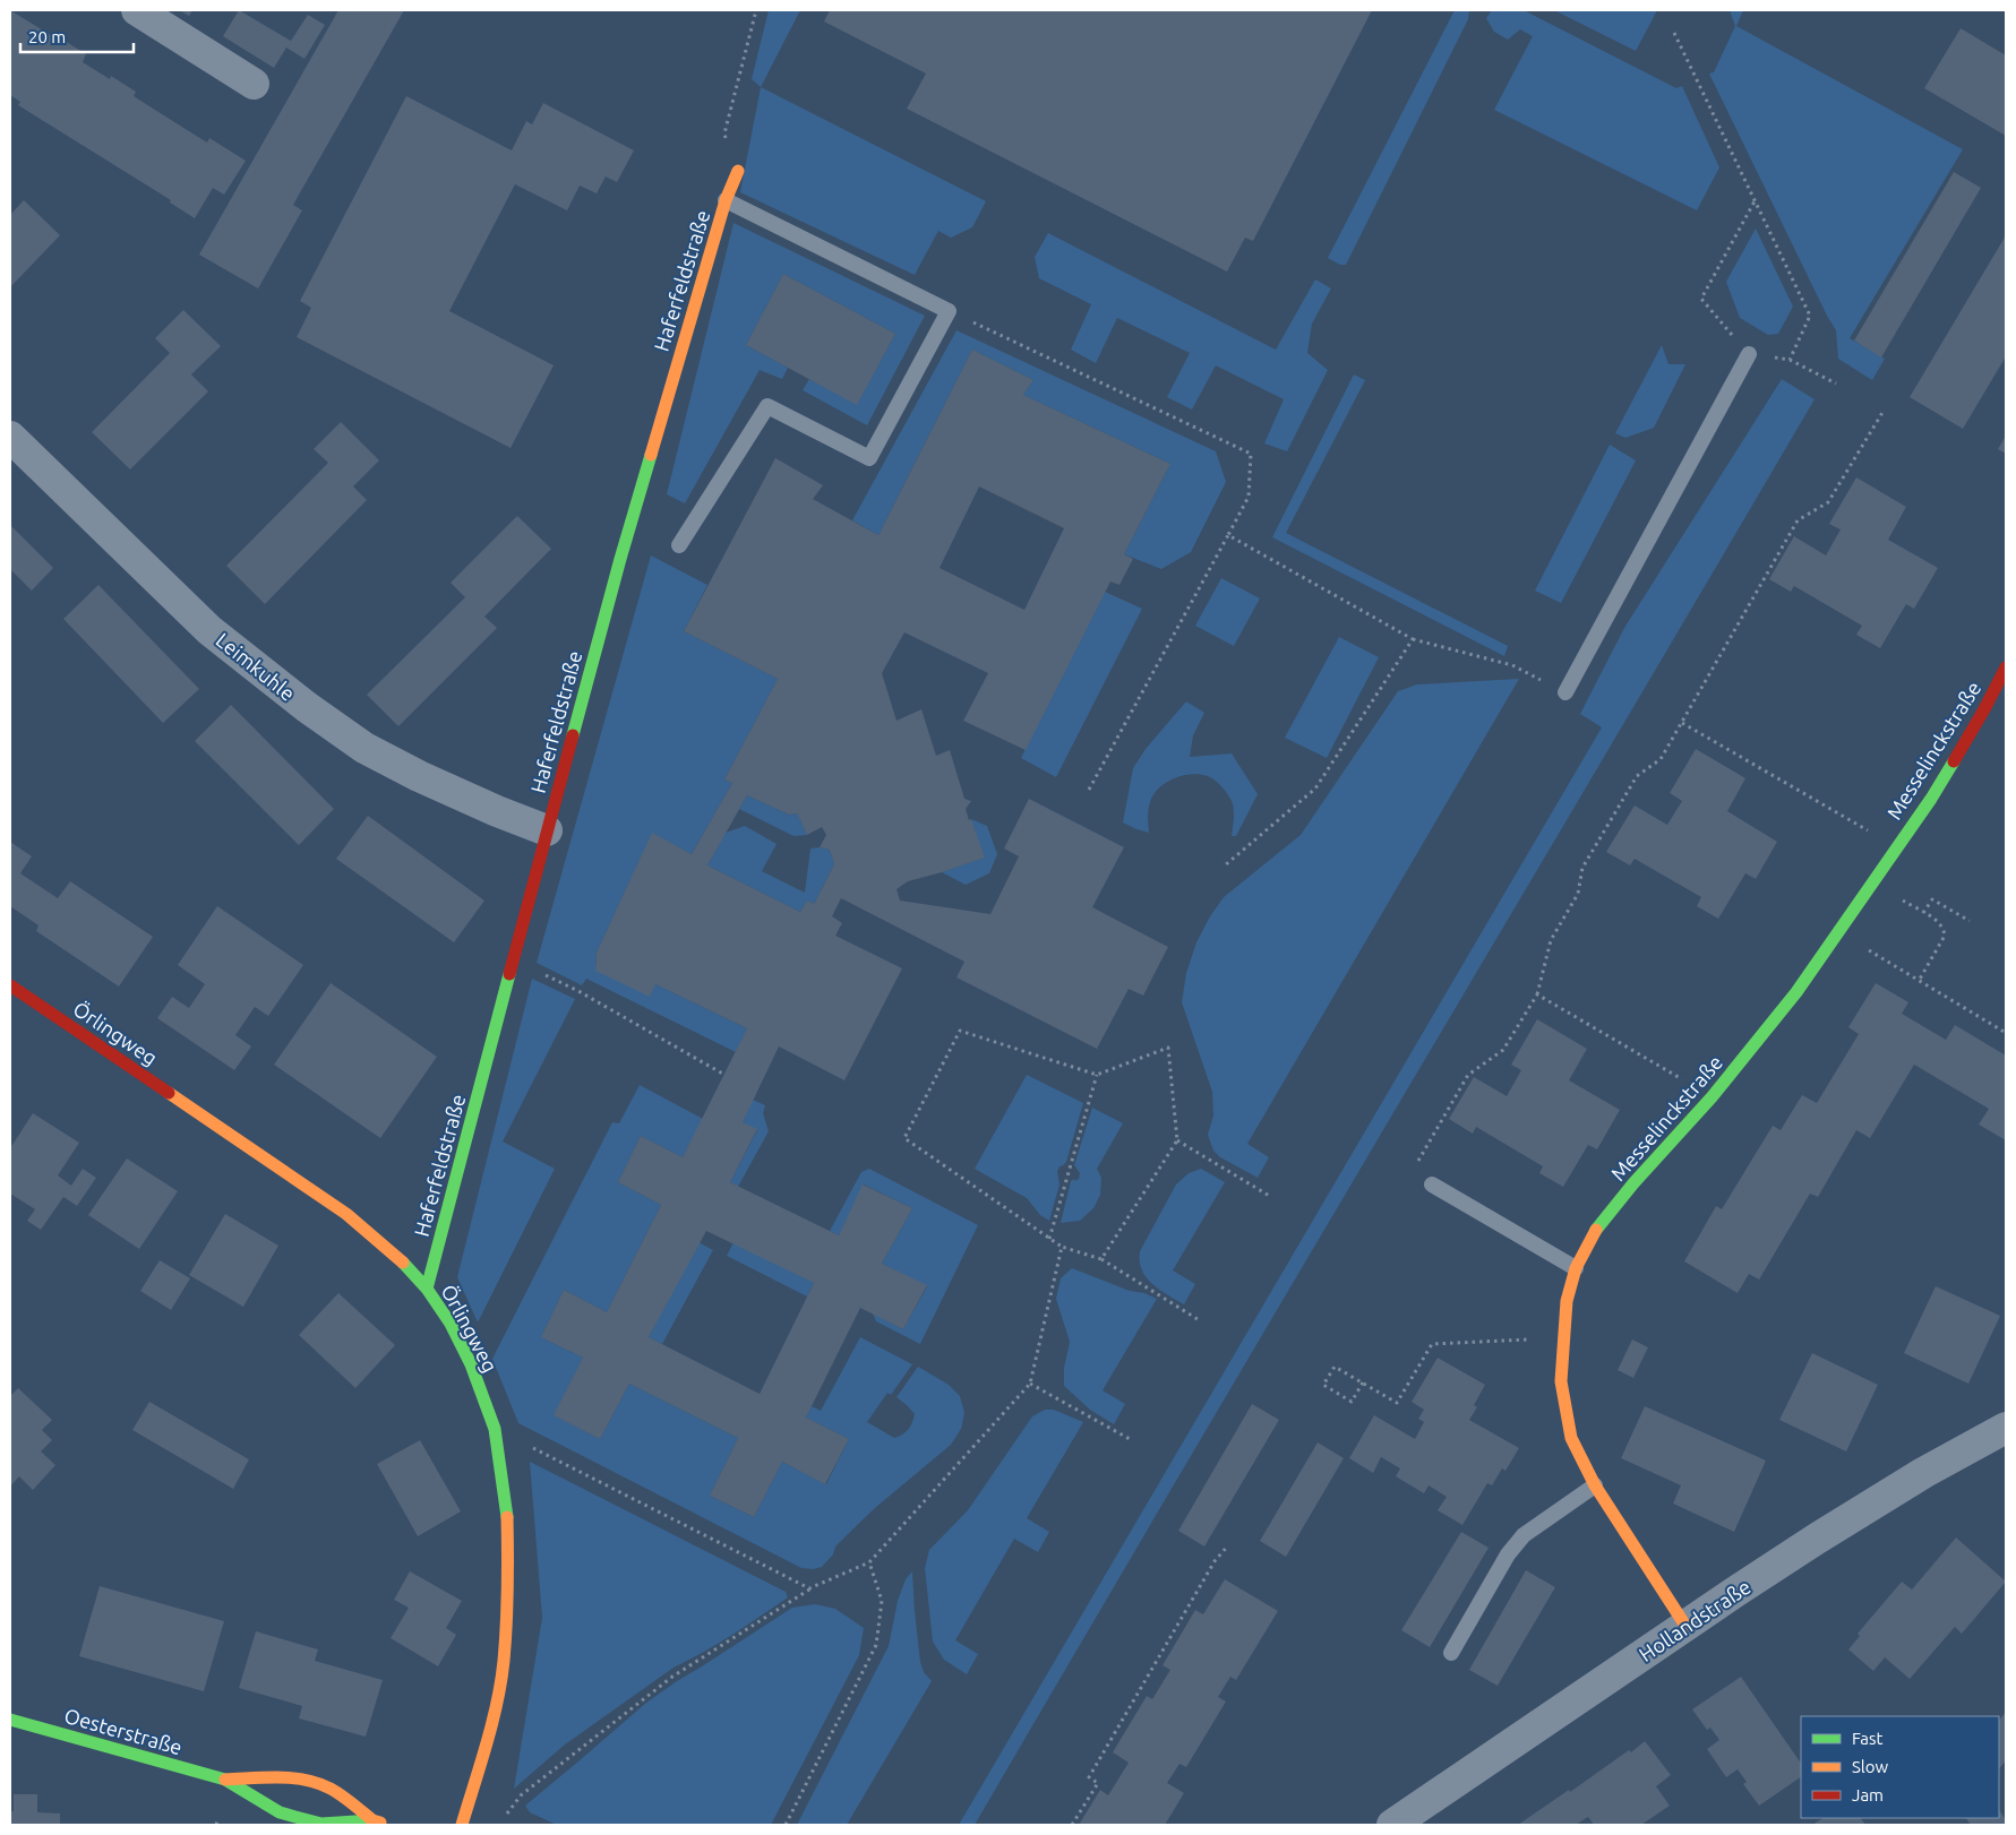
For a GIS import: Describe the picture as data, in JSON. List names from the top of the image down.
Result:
{
  "streets": {
    "street": [
      "Haferfeldstraße",
      "Leimkuhle",
      "Messelinckstraße",
      "Örlingweg",
      "Hollandstraße",
      "Oesterstraße"
    ]
  },
  "crossings": [
    ["Haferfeldstraße", "Leimkuhle"],
    ["Haferfeldstraße", "Örlingweg"],
    ["Messelinckstraße", "Hollandstraße"]
  ],
  "legend": ["Fast", "Slow", "Jam"],
  "scale_bar": "20 m"
}
